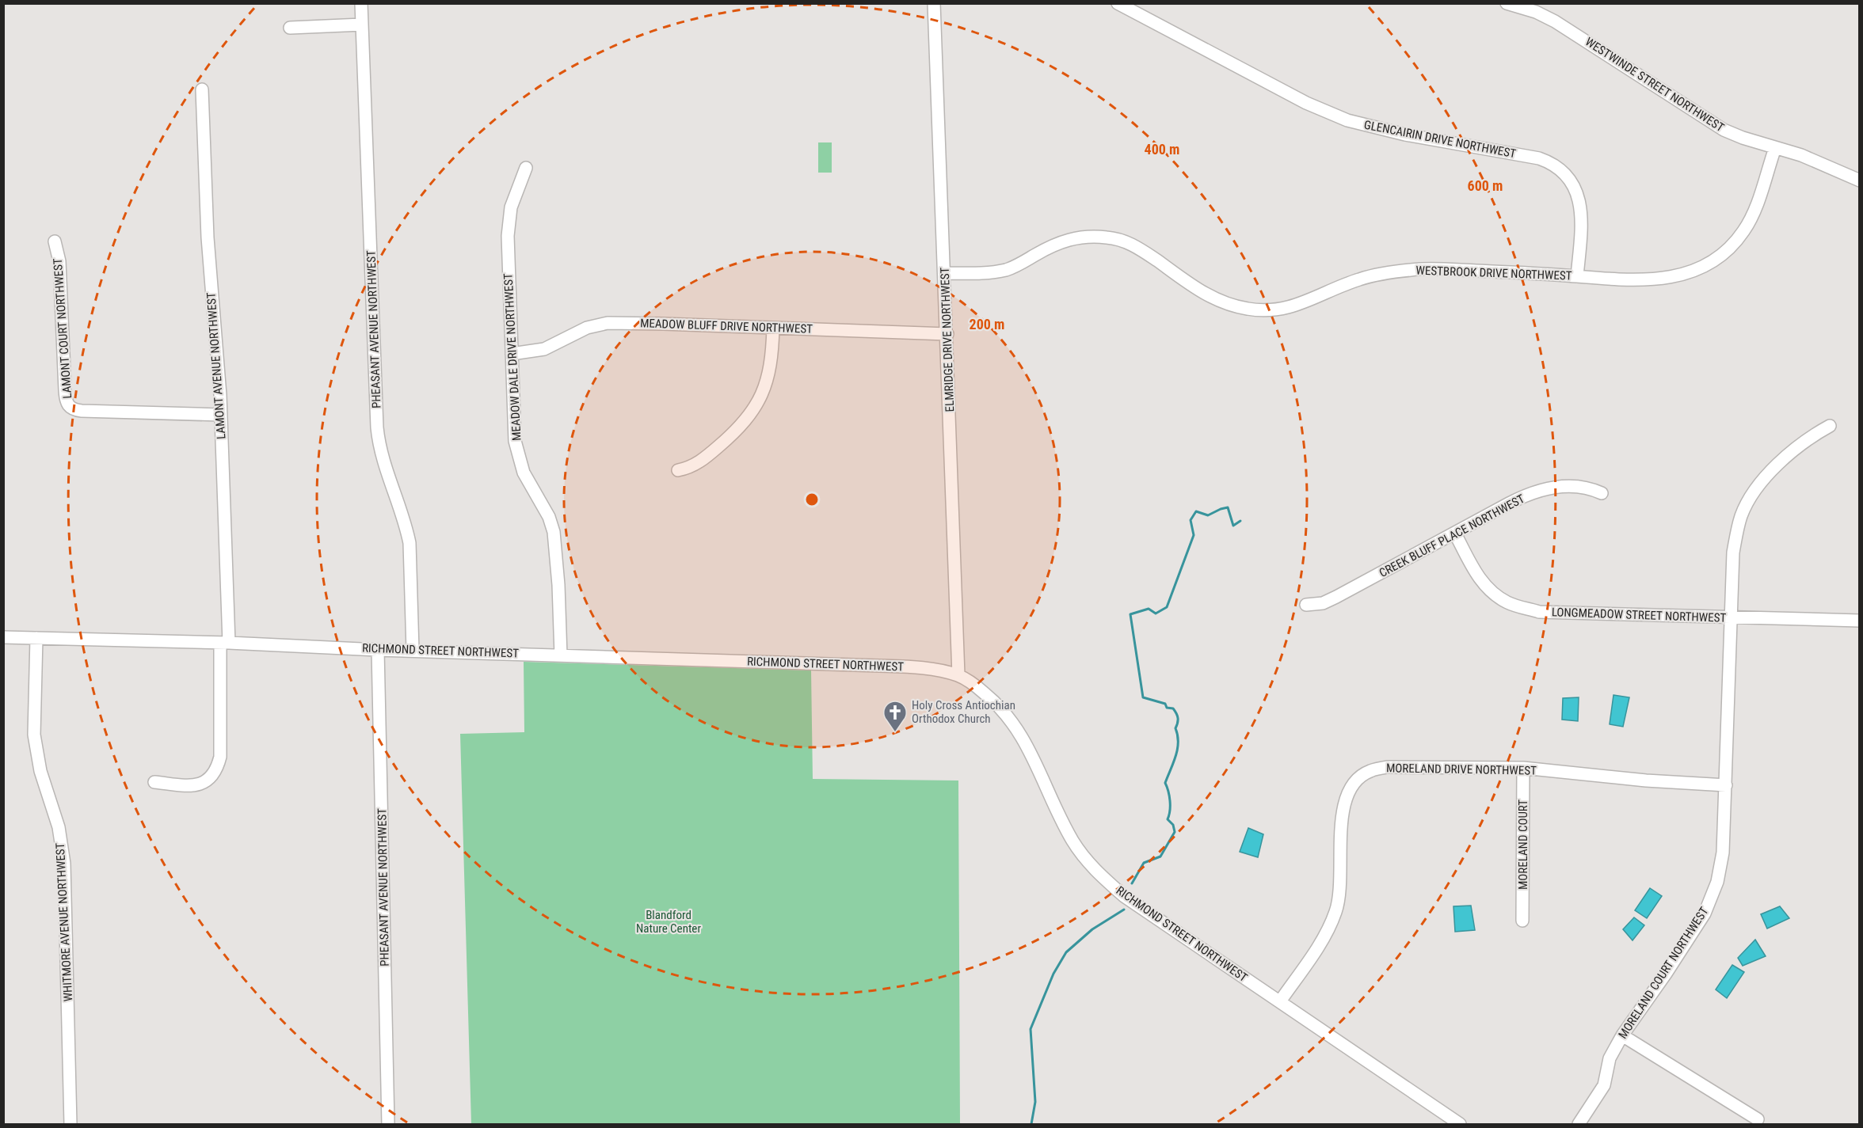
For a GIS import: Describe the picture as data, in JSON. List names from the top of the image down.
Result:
{
  "streets": {
    "street": [
      "WESTWINDE STREET NORTHWEST",
      "GLENCAIRIN DRIVE NORTHWEST",
      "WESTBROOK DRIVE NORTHWEST",
      "MEADOW BLUFF DRIVE NORTHWEST",
      "LAMONT COURT NORTHWEST",
      "PHEASANT AVENUE NORTHWEST",
      "ELMRIDGE DRIVE NORTHWEST",
      "MEADOW DALE DRIVE NORTHWEST",
      "LAMONT AVENUE NORTHWEST",
      "CREEK BLUFF PLACE NORTHWEST",
      "LONGMEADOW STREET NORTHWEST",
      "RICHMOND STREET NORTHWEST",
      "MORELAND DRIVE NORTHWEST",
      "MORELAND COURT",
      "WHITMORE AVENUE NORTHWEST",
      "MORELAND COURT NORTHWEST"
    ]
  },
  "crossings": [
    ["WESTWINDE STREET NORTHWEST", "WESTBROOK DRIVE NORTHWEST"],
    ["GLENCAIRIN DRIVE NORTHWEST", "WESTBROOK DRIVE NORTHWEST"],
    ["WESTBROOK DRIVE NORTHWEST", "ELMRIDGE DRIVE NORTHWEST"],
    ["MEADOW BLUFF DRIVE NORTHWEST", "ELMRIDGE DRIVE NORTHWEST"],
    ["MEADOW BLUFF DRIVE NORTHWEST", "MEADOW DALE DRIVE NORTHWEST"],
    ["LAMONT COURT NORTHWEST", "LAMONT AVENUE NORTHWEST"],
    ["PHEASANT AVENUE NORTHWEST", "RICHMOND STREET NORTHWEST"],
    ["ELMRIDGE DRIVE NORTHWEST", "RICHMOND STREET NORTHWEST"],
    ["MEADOW DALE DRIVE NORTHWEST", "RICHMOND STREET NORTHWEST"],
    ["LAMONT AVENUE NORTHWEST", "RICHMOND STREET NORTHWEST"],
    ["CREEK BLUFF PLACE NORTHWEST", "LONGMEADOW STREET NORTHWEST"],
    ["LONGMEADOW STREET NORTHWEST", "MORELAND COURT NORTHWEST"],
    ["RICHMOND STREET NORTHWEST", "MORELAND DRIVE NORTHWEST"],
    ["RICHMOND STREET NORTHWEST", "WHITMORE AVENUE NORTHWEST"],
    ["MORELAND DRIVE NORTHWEST", "MORELAND COURT"],
    ["MORELAND DRIVE NORTHWEST", "MORELAND COURT NORTHWEST"]
  ],
  "parks": ["Blandford Nature Center"],
  "places": {
    "church": ["Holy Cross Antiochian Orthodox Church"]
  },
  "rings": ["400 m", "600 m", "200 m"]
}
